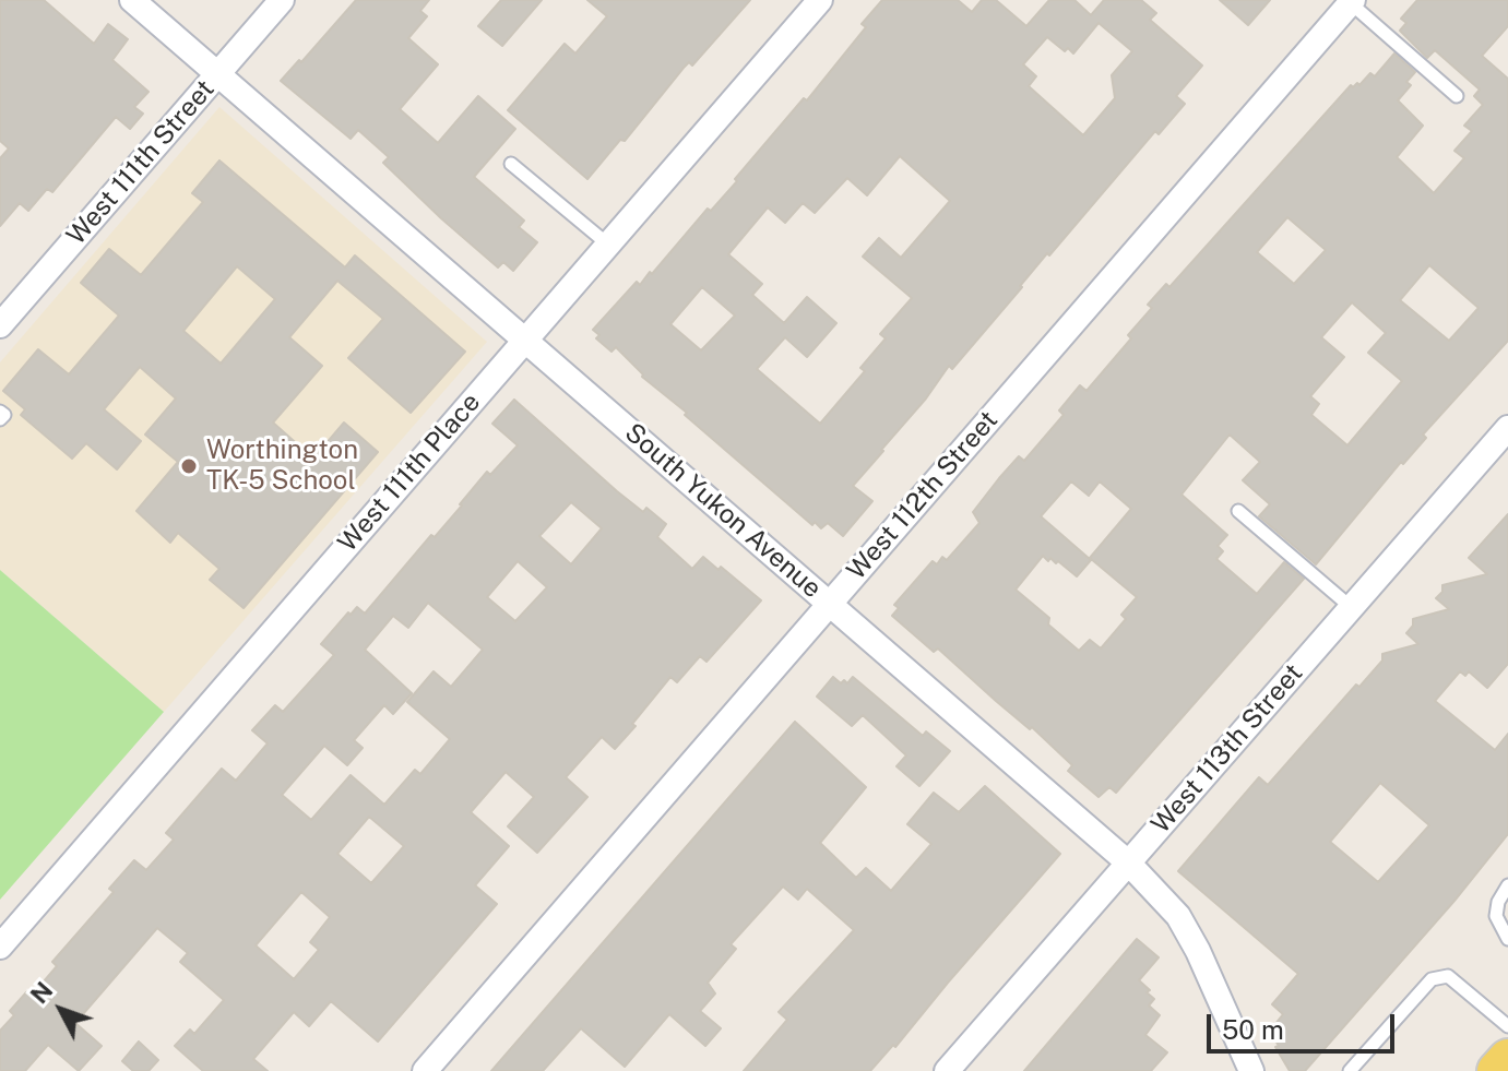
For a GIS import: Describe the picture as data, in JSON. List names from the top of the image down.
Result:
{
  "streets": {
    "street": [
      "West 111th Street",
      "West 111th Place",
      "West 112th Street",
      "South Yukon Avenue",
      "West 113th Street"
    ]
  },
  "crossings": [
    ["West 111th Street", "South Yukon Avenue"],
    ["West 111th Place", "South Yukon Avenue"],
    ["West 112th Street", "South Yukon Avenue"],
    ["South Yukon Avenue", "West 113th Street"]
  ],
  "places": ["Worthington TK-5 School"],
  "scale_bar": "50 m",
  "north": "top left"
}
